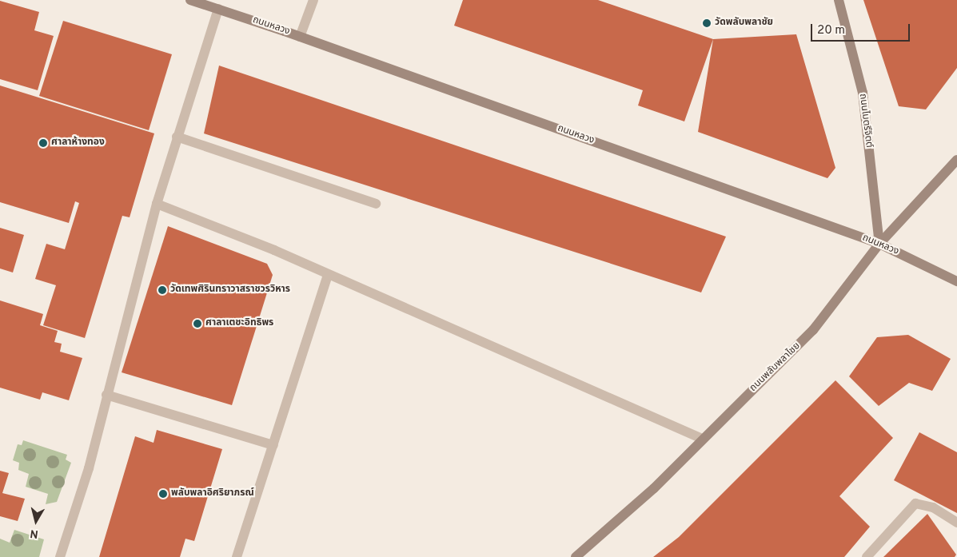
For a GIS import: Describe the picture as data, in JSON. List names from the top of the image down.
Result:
{
  "streets": {
    "street": ["ถนนหลวง", "ถนนไมตรีจิตต์", "ถนนพลับพลาไชย"]
  },
  "crossings": [
    ["ถนนหลวง", "ถนนไมตรีจิตต์"],
    ["ถนนหลวง", "ถนนพลับพลาไชย"],
    ["ถนนไมตรีจิตต์", "ถนนพลับพลาไชย"]
  ],
  "places": [
    "วัดพลับพลาชัย",
    "ศาลาห้างทอง",
    "วัดเทพศิรินทราวาสราชวรวิหาร",
    "ศาลาเตชะอิทธิพร",
    "พลับพลาอิศริยาภรณ์"
  ],
  "scale_bar": "20 m",
  "north": "bottom"
}
